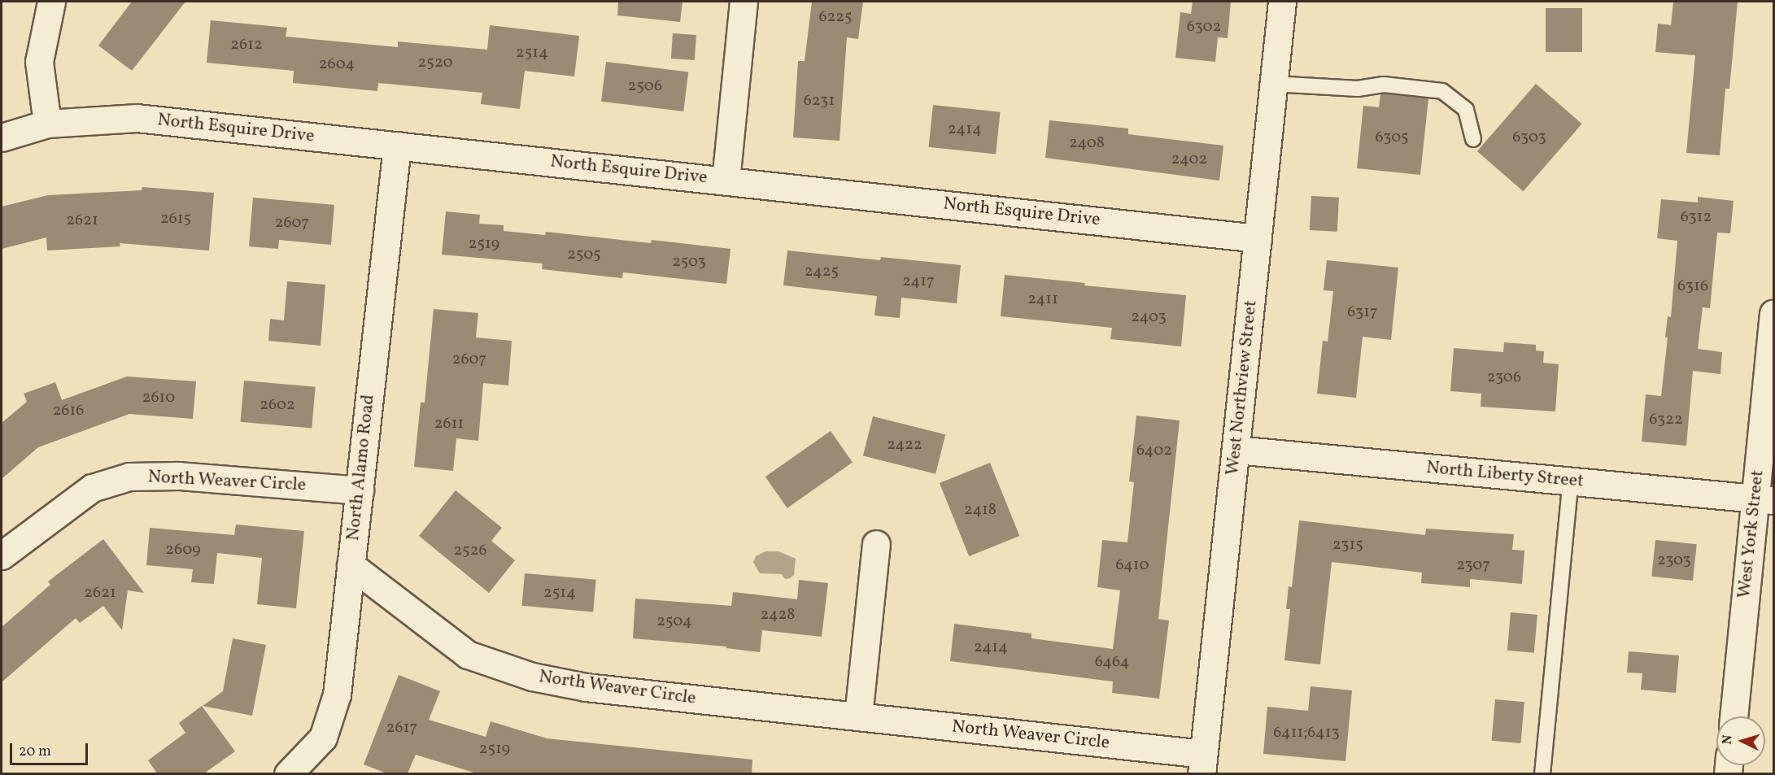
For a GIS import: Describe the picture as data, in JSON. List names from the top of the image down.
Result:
{
  "streets": {
    "street": [
      "North Esquire Drive",
      "West Northview Street",
      "North Alamo Road",
      "North Liberty Street",
      "North Weaver Circle",
      "West York Street"
    ]
  },
  "crossings": [
    ["North Esquire Drive", "West Northview Street"],
    ["North Esquire Drive", "North Alamo Road"],
    ["West Northview Street", "North Liberty Street"],
    ["West Northview Street", "North Weaver Circle"],
    ["North Alamo Road", "North Weaver Circle"],
    ["North Liberty Street", "West York Street"]
  ],
  "house_numbers": [
    "6225",
    "6302",
    "2612",
    "2514",
    "2520",
    "2604",
    "2506",
    "6231",
    "2414",
    "6305",
    "6303",
    "2408",
    "2402",
    "6312",
    "2615",
    "2621",
    "2607",
    "2519",
    "2505",
    "2503",
    "2425",
    "2417",
    "6316",
    "2411",
    "6317",
    "2403",
    "2607",
    "2306",
    "2610",
    "2602",
    "2616",
    "6322",
    "2611",
    "2422",
    "6402",
    "2418",
    "2315",
    "2609",
    "2526",
    "2303",
    "6410",
    "2307",
    "2621",
    "2514",
    "2428",
    "2504",
    "2414",
    "6464",
    "2617",
    "6411;6413",
    "2519"
  ],
  "scale_bar": "20 m",
  "north": "left"
}
